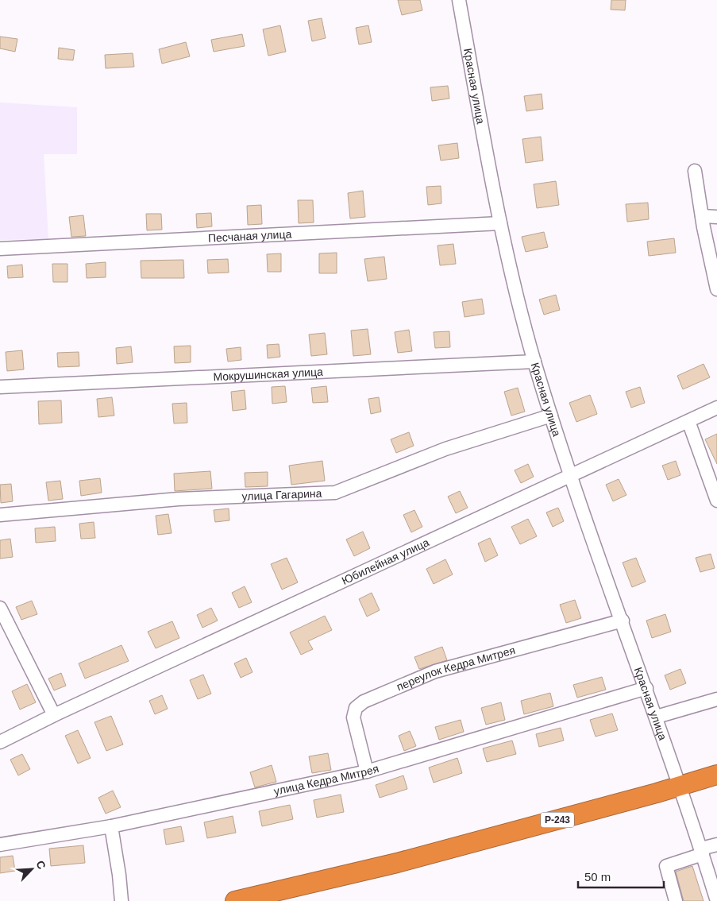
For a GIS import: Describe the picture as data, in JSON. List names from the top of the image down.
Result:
{
  "streets": {
    "highway": ["Р-243"],
    "street": [
      "Красная улица",
      "Песчаная улица",
      "Мокрушинская улица",
      "улица Гагарина",
      "Юбилейная улица",
      "переулок Кедра Митрея",
      "улица Кедра Митрея"
    ]
  },
  "crossings": [
    ["Красная улица", "Песчаная улица"],
    ["Красная улица", "Мокрушинская улица"],
    ["Красная улица", "улица Гагарина"],
    ["Красная улица", "Юбилейная улица"],
    ["Красная улица", "переулок Кедра Митрея"],
    ["Красная улица", "улица Кедра Митрея"],
    ["Красная улица", "Р-243"],
    ["переулок Кедра Митрея", "улица Кедра Митрея"]
  ],
  "scale_bar": "50 m",
  "north": "top right"
}
